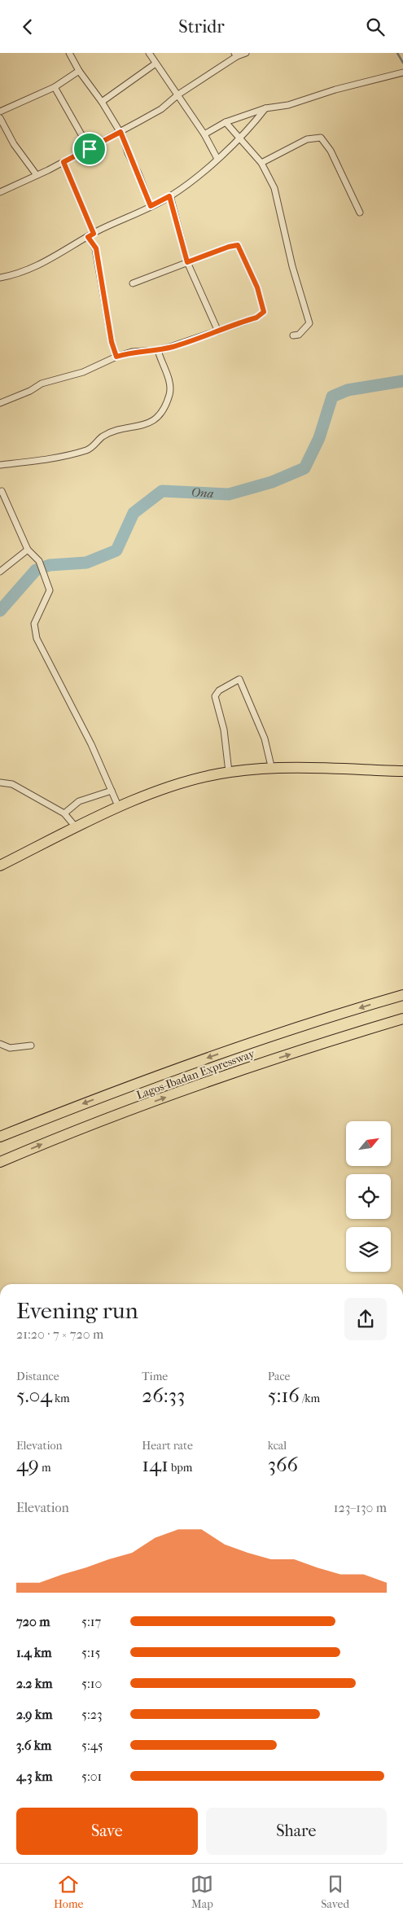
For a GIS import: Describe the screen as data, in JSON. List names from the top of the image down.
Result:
{
  "streets": {
    "highway": ["Lagos-Ibadan Expressway"]
  },
  "water": ["Ona"],
  "north": "top right",
  "page": {
    "header": "Stridr",
    "heading": ["Evening run", "21:20 · 7 × 720 m"],
    "stats": [
      ["Distance", "5.04 km"],
      ["Time", "26:33"],
      ["Pace", "5:16 /km"],
      ["Elevation", "49 m"],
      ["Heart rate", "141 bpm"],
      ["kcal", "366"]
    ],
    "chart": ["Elevation", "123–130 m"],
    "list": [
      {
        "name": "720 m",
        "note": "5:17"
      },
      {
        "name": "1.4 km",
        "note": "5:15"
      },
      {
        "name": "2.2 km",
        "note": "5:10"
      },
      {
        "name": "2.9 km",
        "note": "5:23"
      },
      {
        "name": "3.6 km",
        "note": "5:45"
      },
      {
        "name": "4.3 km",
        "note": "5:01"
      }
    ],
    "buttons": ["Save", "Share"],
    "tabs": ["Home", "Map", "Saved"]
  }
}
